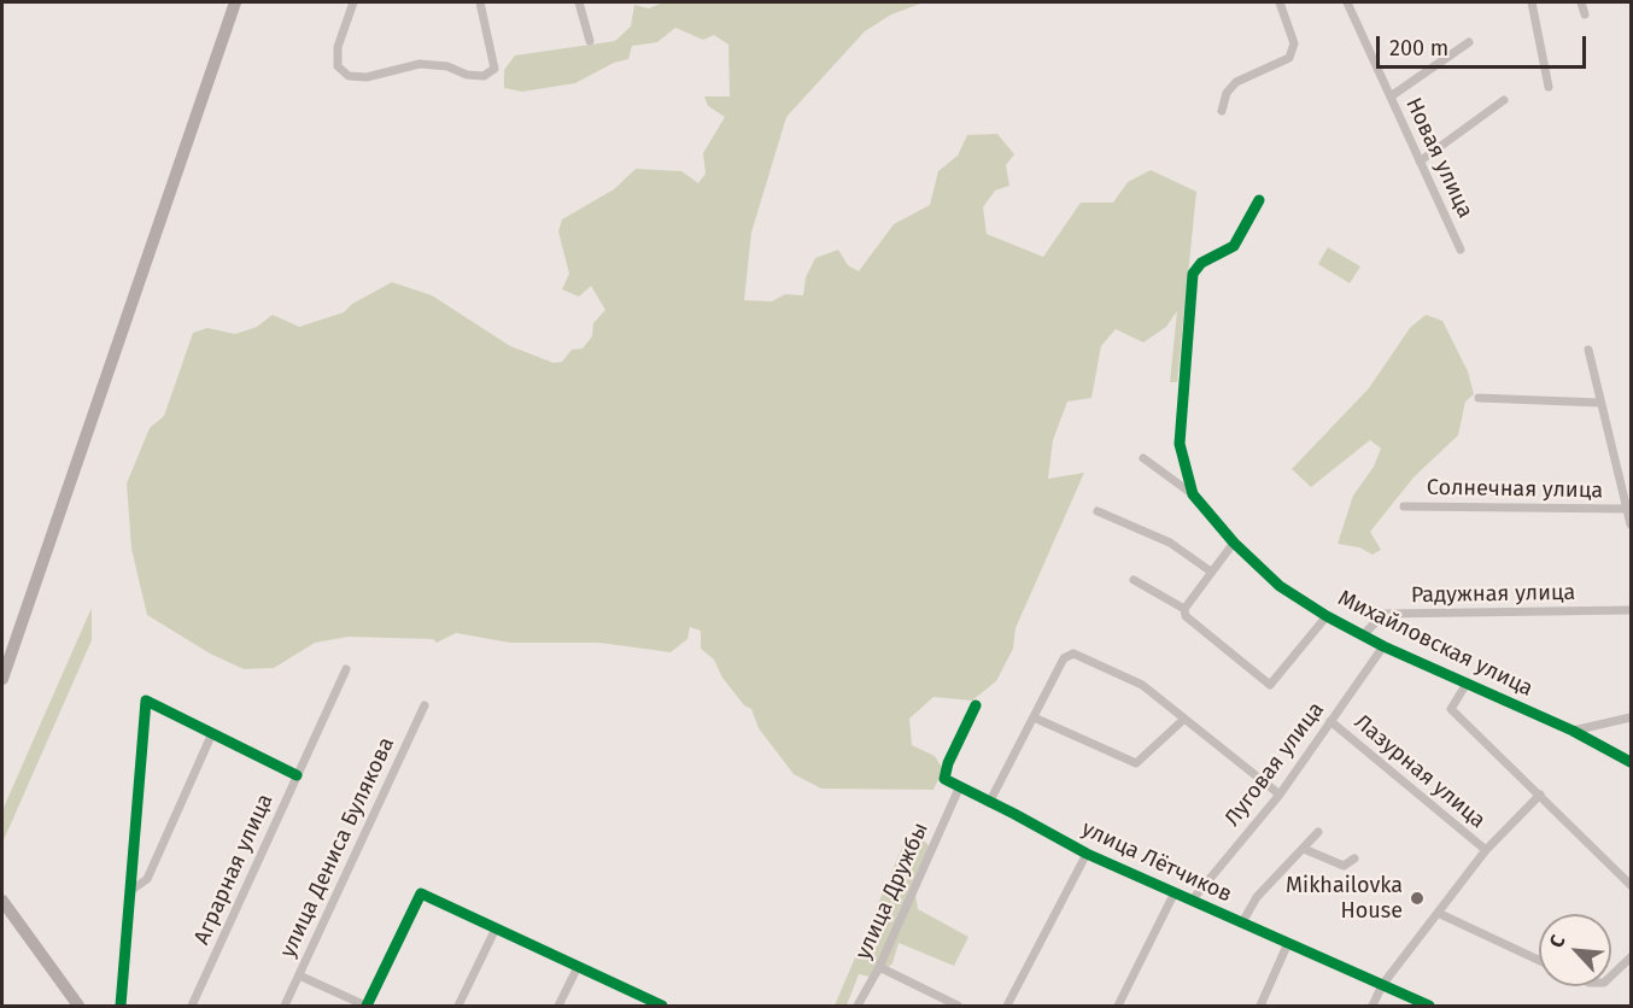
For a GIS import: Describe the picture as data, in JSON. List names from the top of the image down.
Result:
{
  "streets": {
    "street": [
      "Новая улица",
      "Солнечная улица",
      "Радужная улица",
      "Михайловская улица",
      "Луговая улица",
      "Лазурная улица",
      "улица Дениса Булякова",
      "улица Лётчиков",
      "Аграрная улица",
      "улица Дружбы"
    ]
  },
  "crossings": [
    ["Радужная улица", "Михайловская улица"],
    ["Михайловская улица", "Луговая улица"],
    ["Луговая улица", "Лазурная улица"],
    ["Луговая улица", "улица Лётчиков"],
    ["улица Лётчиков", "улица Дружбы"]
  ],
  "places": ["Mikhailovka House"],
  "scale_bar": "200 m",
  "north": "top left"
}
